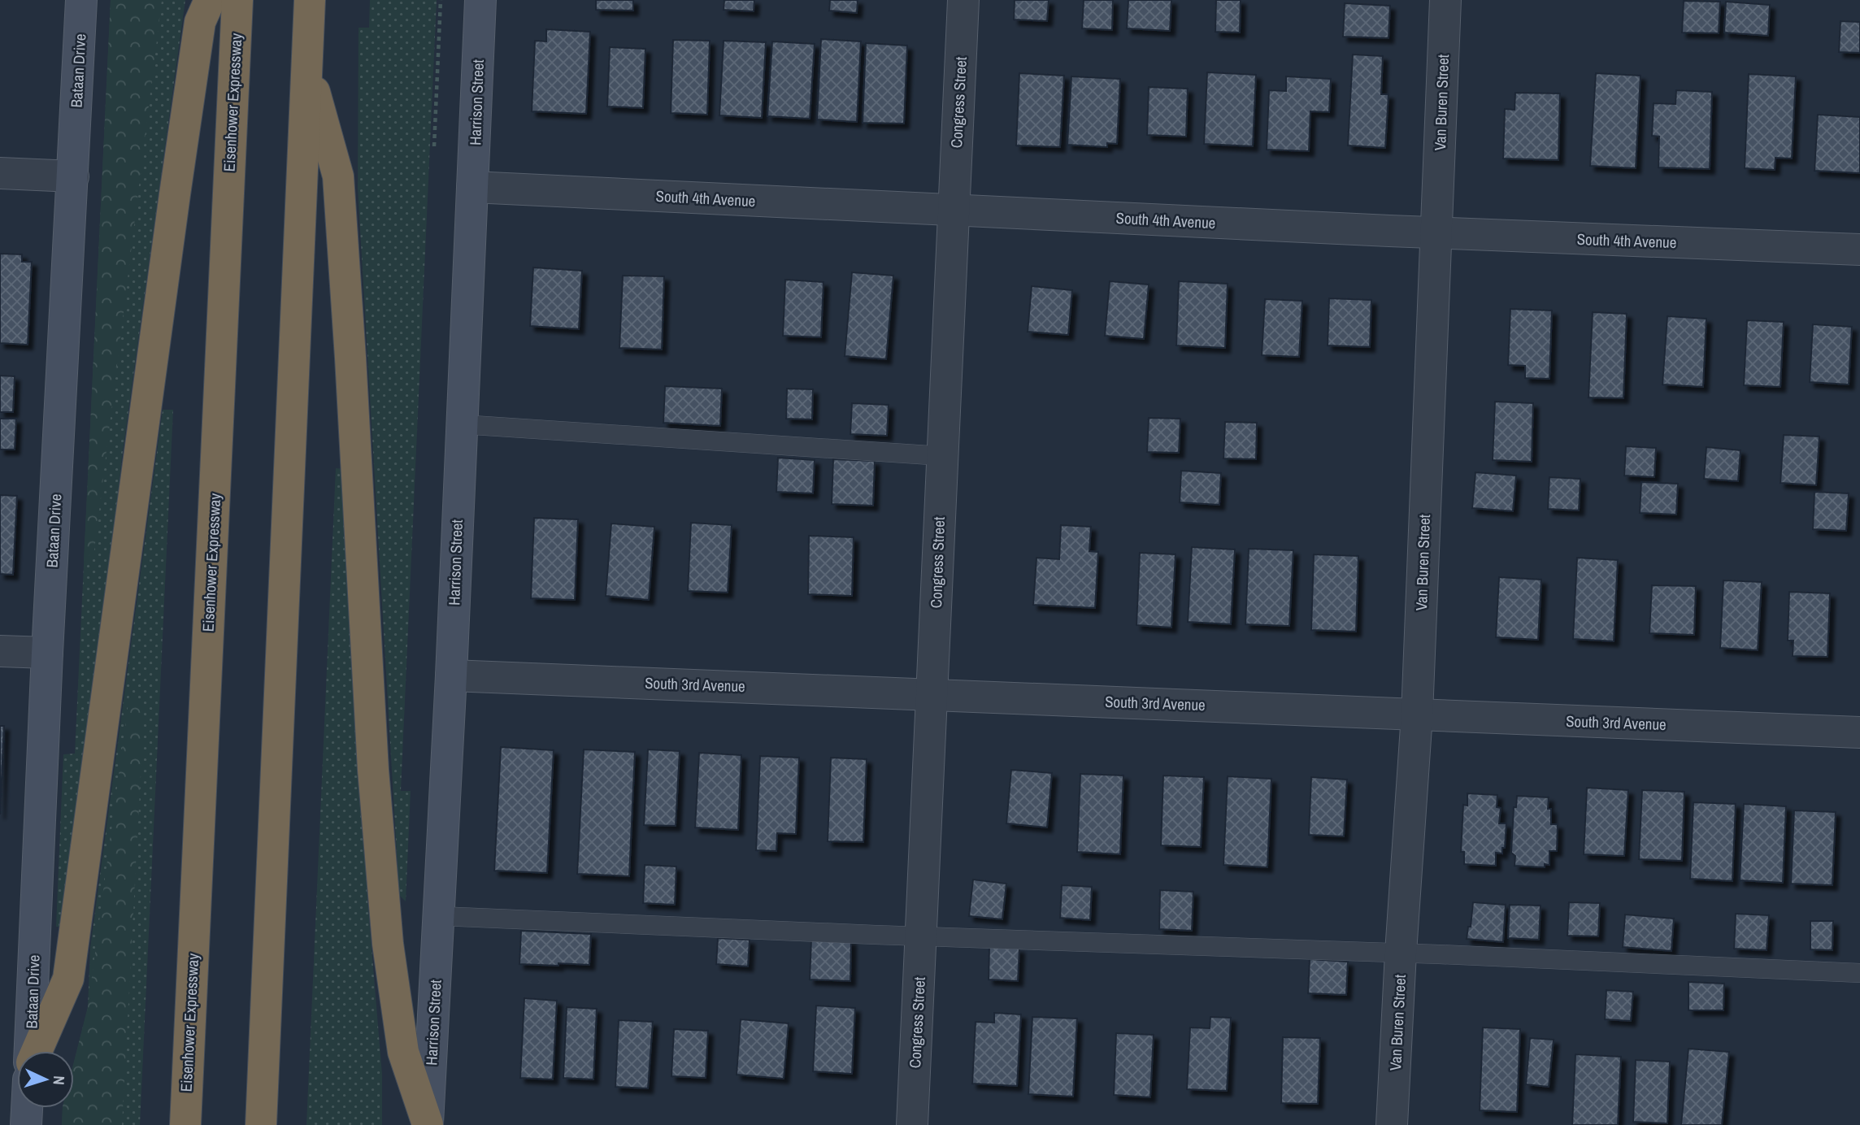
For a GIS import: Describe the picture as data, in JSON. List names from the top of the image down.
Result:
{
  "streets": {
    "highway": ["Eisenhower Expressway"],
    "street": [
      "Bataan Drive",
      "Harrison Street",
      "Congress Street",
      "Van Buren Street",
      "South 4th Avenue",
      "South 3rd Avenue"
    ]
  },
  "crossings": [
    ["Harrison Street", "South 4th Avenue"],
    ["Harrison Street", "South 3rd Avenue"],
    ["Congress Street", "South 4th Avenue"],
    ["Congress Street", "South 3rd Avenue"],
    ["Van Buren Street", "South 4th Avenue"],
    ["Van Buren Street", "South 3rd Avenue"]
  ],
  "north": "right"
}
